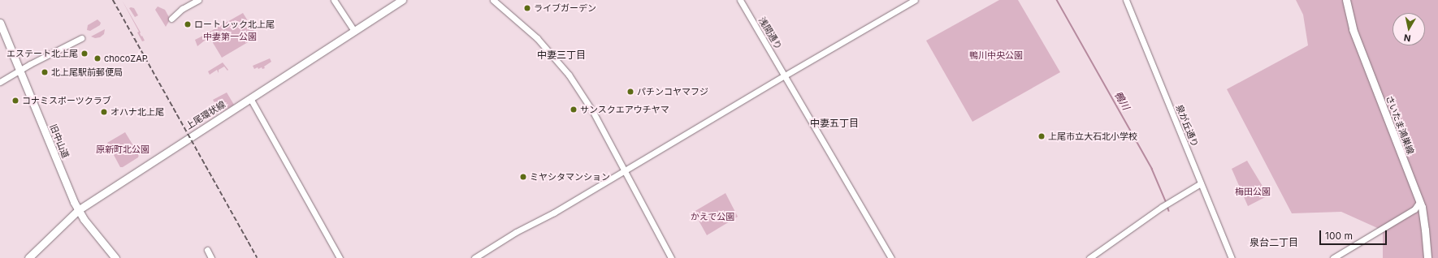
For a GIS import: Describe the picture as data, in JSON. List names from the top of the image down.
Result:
{
  "streets": {
    "main road": ["上尾環状線", "さいたま鴻巣線", "旧中山道"],
    "street": ["浅間通り", "泉が丘通り"]
  },
  "crossings": [
    ["上尾環状線", "旧中山道"]
  ],
  "districts": ["中妻三丁目", "中妻五丁目", "泉台二丁目"],
  "water": ["鴨川"],
  "parks": [
    "中妻第一公園",
    "鴨川中央公園",
    "原新町北公園",
    "梅田公園",
    "かえで公園"
  ],
  "places": [
    "ライブガーデン",
    "ロートレック北上尾",
    "エステート北上尾",
    "chocoZAP",
    "北上尾駅前郵便局",
    "パチンコヤマフジ",
    "コナミスポーツクラブ",
    "サンスクエアウチヤマ",
    "オハナ北上尾",
    "上尾市立大石北小学校",
    "ミヤシタマンション"
  ],
  "scale_bar": "100 m",
  "north": "bottom"
}
